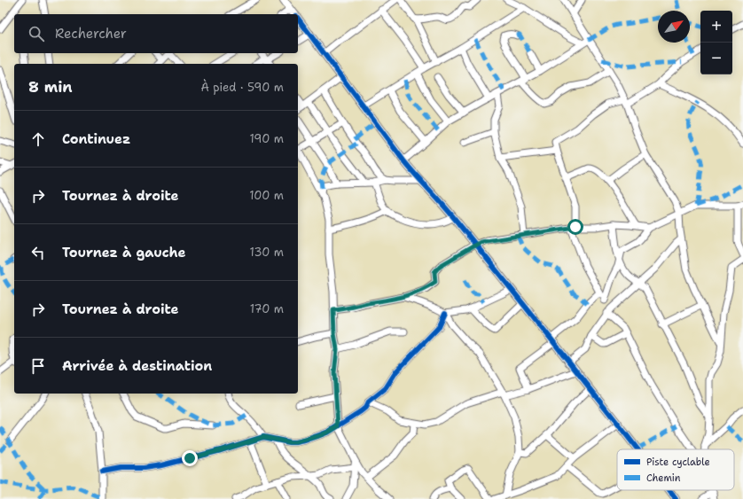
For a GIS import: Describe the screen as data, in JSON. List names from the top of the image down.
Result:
{
  "legend": ["Piste cyclable", "Chemin"],
  "north": "top right",
  "page": {
    "map_buttons": ["+", "−"],
    "search": "Rechercher",
    "heading": ["8 min", "À pied · 590 m"],
    "list": [
      ["Continuez", "190 m"],
      ["Tournez à droite", "100 m"],
      ["Tournez à gauche", "130 m"],
      ["Tournez à droite", "170 m"],
      "Arrivée à destination"
    ]
  }
}
